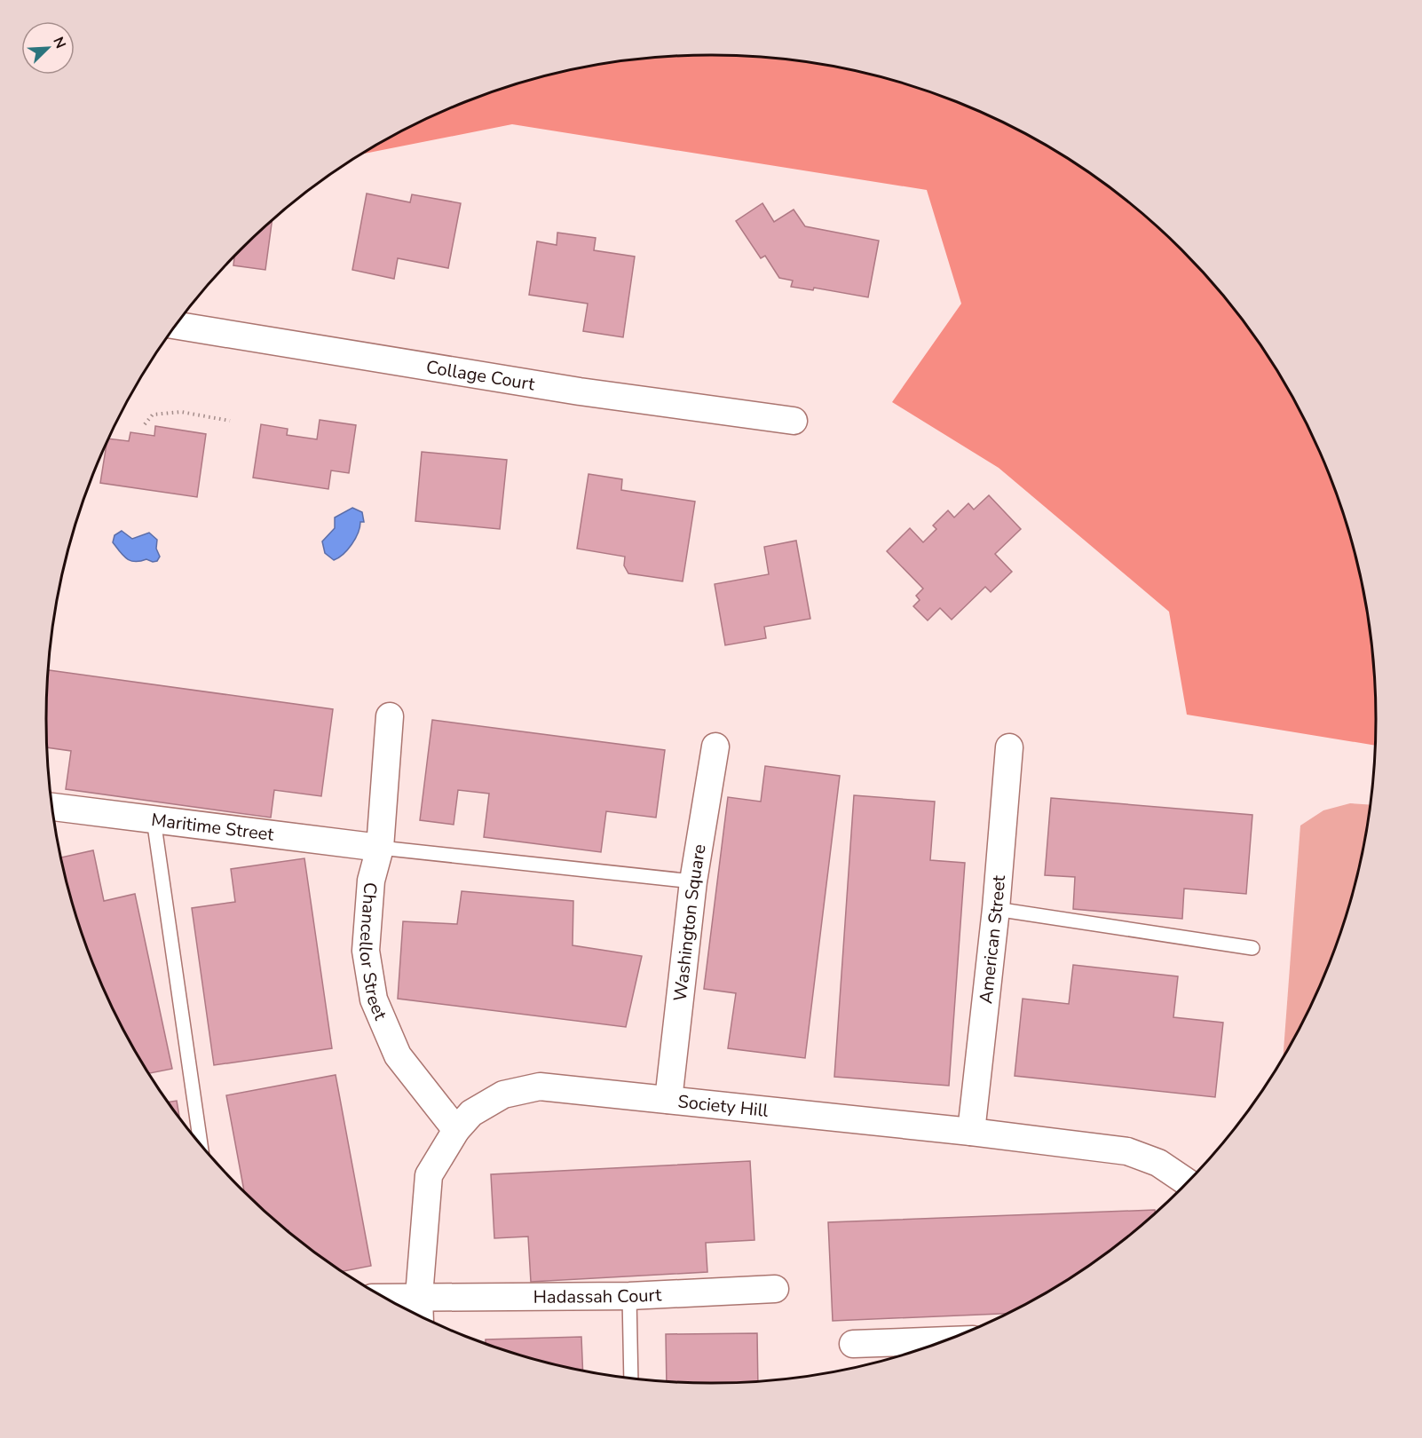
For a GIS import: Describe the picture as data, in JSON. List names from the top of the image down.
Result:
{
  "streets": {
    "street": [
      "Collage Court",
      "Maritime Street",
      "Washington Square",
      "American Street",
      "Chancellor Street",
      "Society Hill",
      "Hadassah Court"
    ]
  },
  "crossings": [
    ["Maritime Street", "Chancellor Street"],
    ["Washington Square", "Society Hill"],
    ["American Street", "Society Hill"],
    ["Chancellor Street", "Society Hill"],
    ["Society Hill", "Hadassah Court"]
  ],
  "north": "top right"
}
